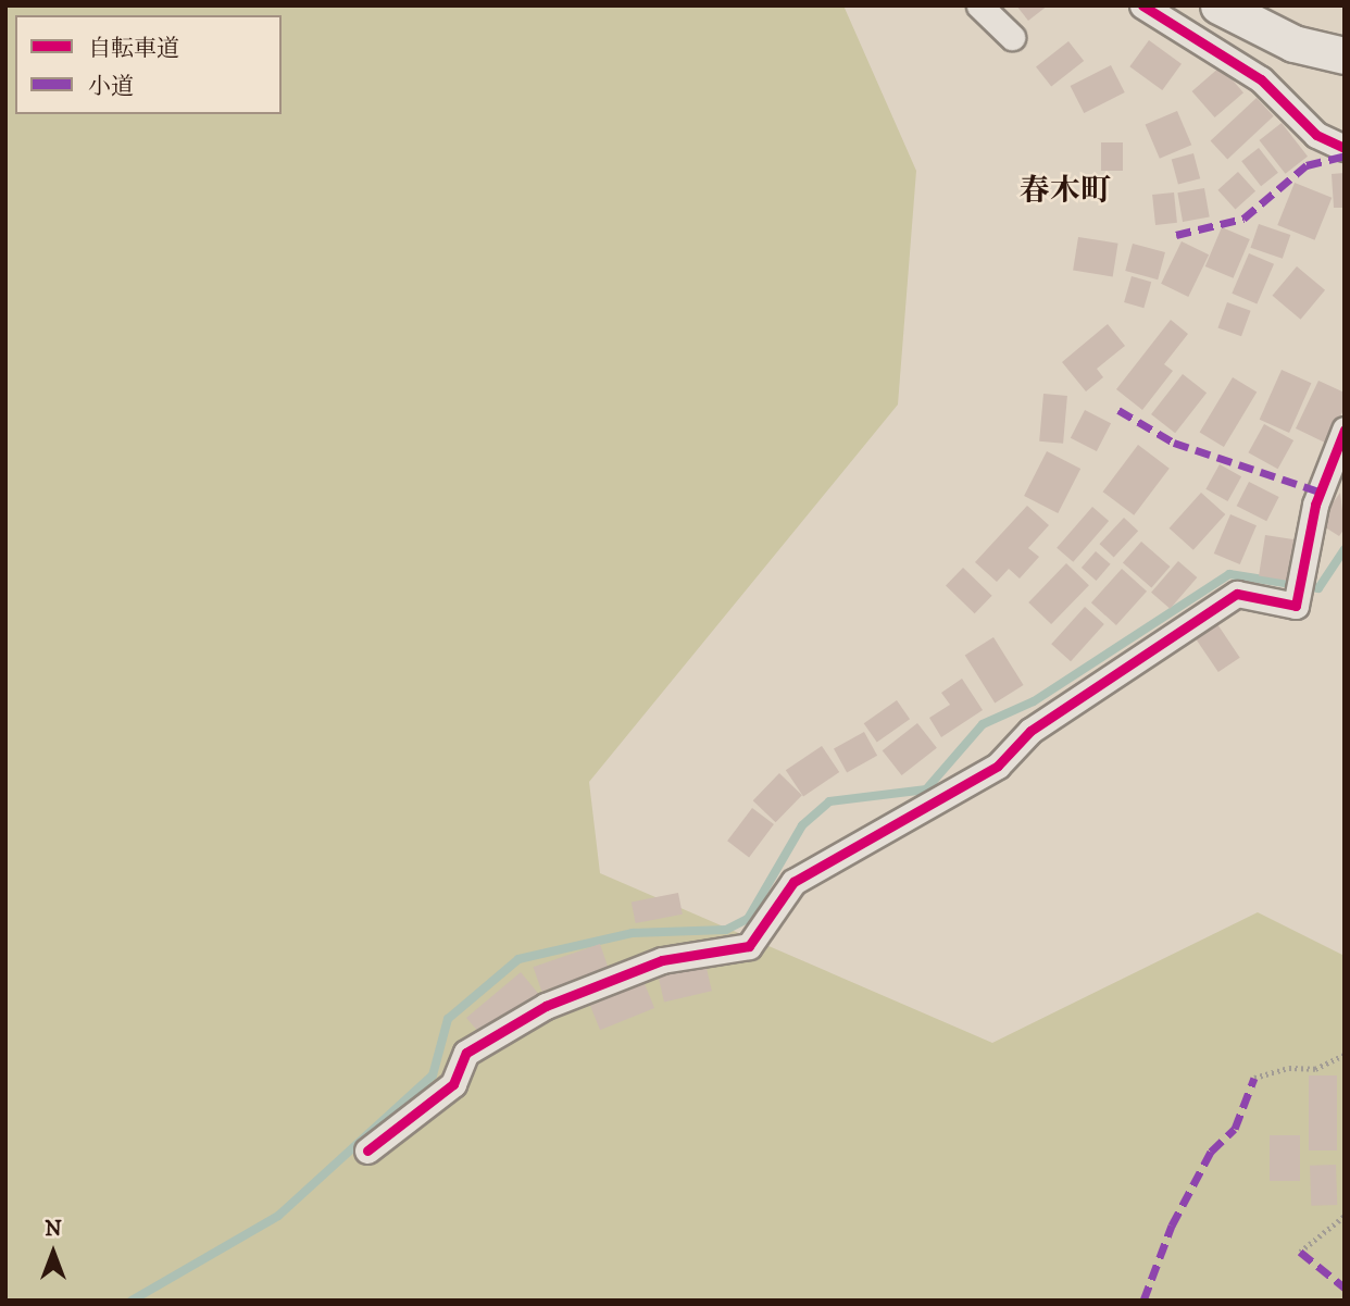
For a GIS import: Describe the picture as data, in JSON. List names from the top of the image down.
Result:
{
  "districts": ["春木町"],
  "legend": ["自転車道", "小道"],
  "north": "top"
}
